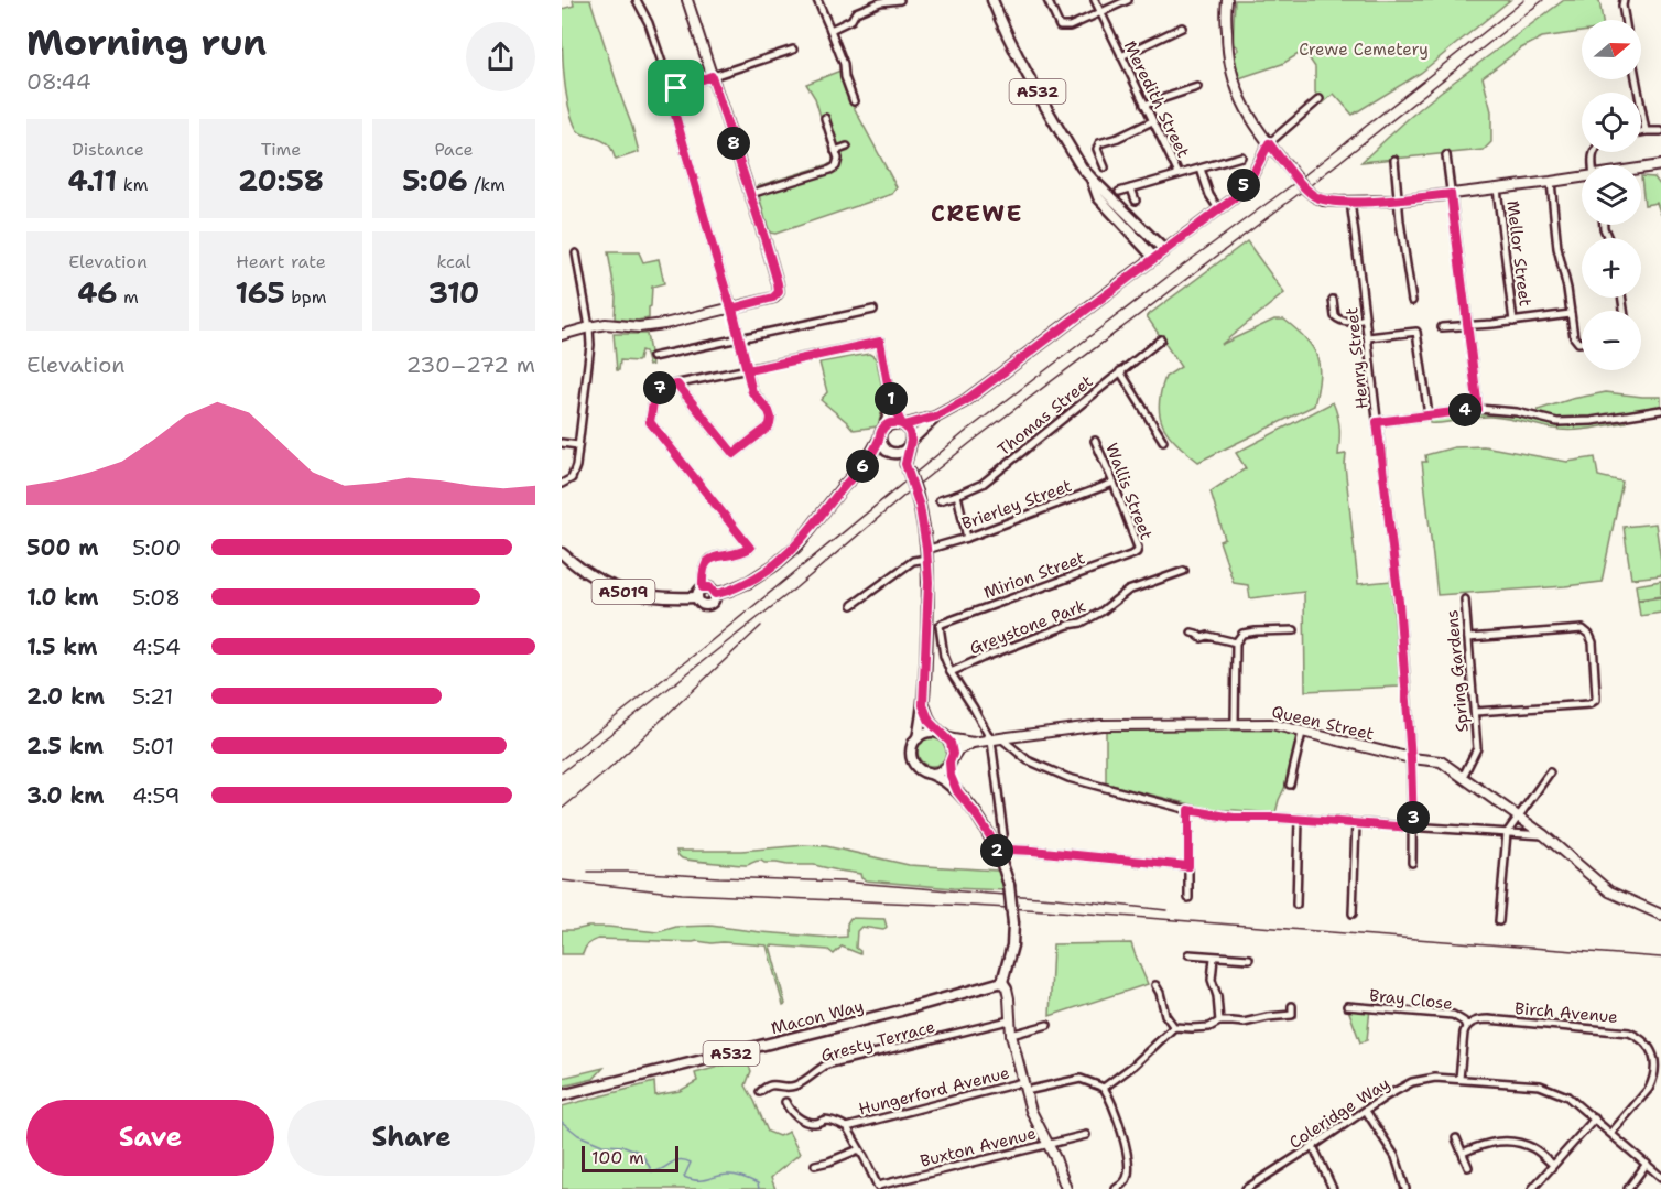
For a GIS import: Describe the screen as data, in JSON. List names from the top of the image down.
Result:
{
  "streets": {
    "main road": ["A532", "A5019", "Macon Way"],
    "street": [
      "Meredith Street",
      "Mellor Street",
      "Henry Street",
      "Thomas Street",
      "Wallis Street",
      "Brierley Street",
      "Mirion Street",
      "Greystone Park",
      "Spring Gardens",
      "Queen Street",
      "Bray Close",
      "Birch Avenue",
      "Gresty Terrace",
      "Hungerford Avenue",
      "Coleridge Way",
      "Buxton Avenue"
    ]
  },
  "crossings": [
    ["Henry Street", "Queen Street"],
    ["Wallis Street", "Brierley Street"],
    ["Wallis Street", "Mirion Street"],
    ["Mirion Street", "Greystone Park"],
    ["Spring Gardens", "Queen Street"],
    ["Bray Close", "Birch Avenue"]
  ],
  "districts": ["CREWE"],
  "parks": ["Crewe Cemetery"],
  "scale_bar": "100 m",
  "north": "right",
  "page": {
    "heading": ["Morning run", "08:44"],
    "map_buttons": ["+", "−"],
    "stats": [
      ["Distance", "4.11 km"],
      ["Time", "20:58"],
      ["Pace", "5:06 /km"],
      ["Elevation", "46 m"],
      ["Heart rate", "165 bpm"],
      ["kcal", "310"]
    ],
    "pins": [
      "8",
      "5",
      "7",
      "1",
      "4",
      "6",
      "3",
      "2"
    ],
    "chart": ["Elevation", "230–272 m"],
    "list": [
      {
        "name": "500 m",
        "note": "5:00"
      },
      {
        "name": "1.0 km",
        "note": "5:08"
      },
      {
        "name": "1.5 km",
        "note": "4:54"
      },
      {
        "name": "2.0 km",
        "note": "5:21"
      },
      {
        "name": "2.5 km",
        "note": "5:01"
      },
      {
        "name": "3.0 km",
        "note": "4:59"
      }
    ],
    "buttons": ["Save", "Share"],
    "scale": "100 m"
  }
}
